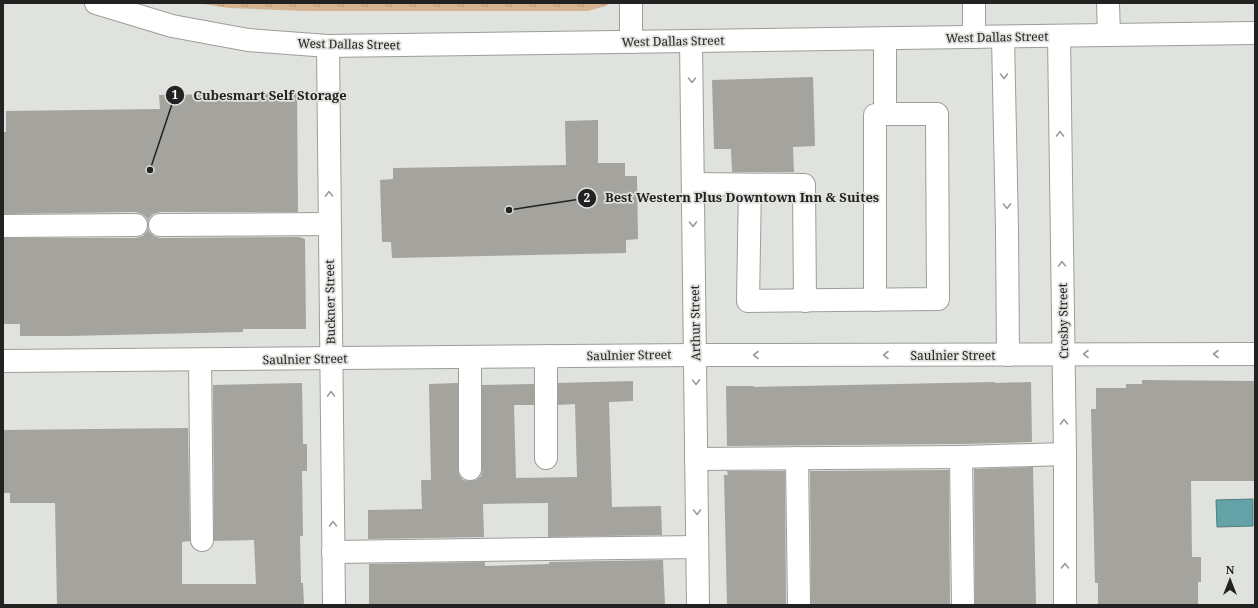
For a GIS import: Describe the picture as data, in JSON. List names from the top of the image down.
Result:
{
  "streets": {
    "street": [
      "West Dallas Street",
      "Buckner Street",
      "Crosby Street",
      "Arthur Street",
      "Saulnier Street"
    ]
  },
  "crossings": [
    ["West Dallas Street", "Buckner Street"],
    ["West Dallas Street", "Crosby Street"],
    ["West Dallas Street", "Arthur Street"],
    ["Buckner Street", "Saulnier Street"],
    ["Crosby Street", "Saulnier Street"],
    ["Arthur Street", "Saulnier Street"]
  ],
  "places": ["Cubesmart Self Storage", "Best Western Plus Downtown Inn & Suites"],
  "north": "top"
}
